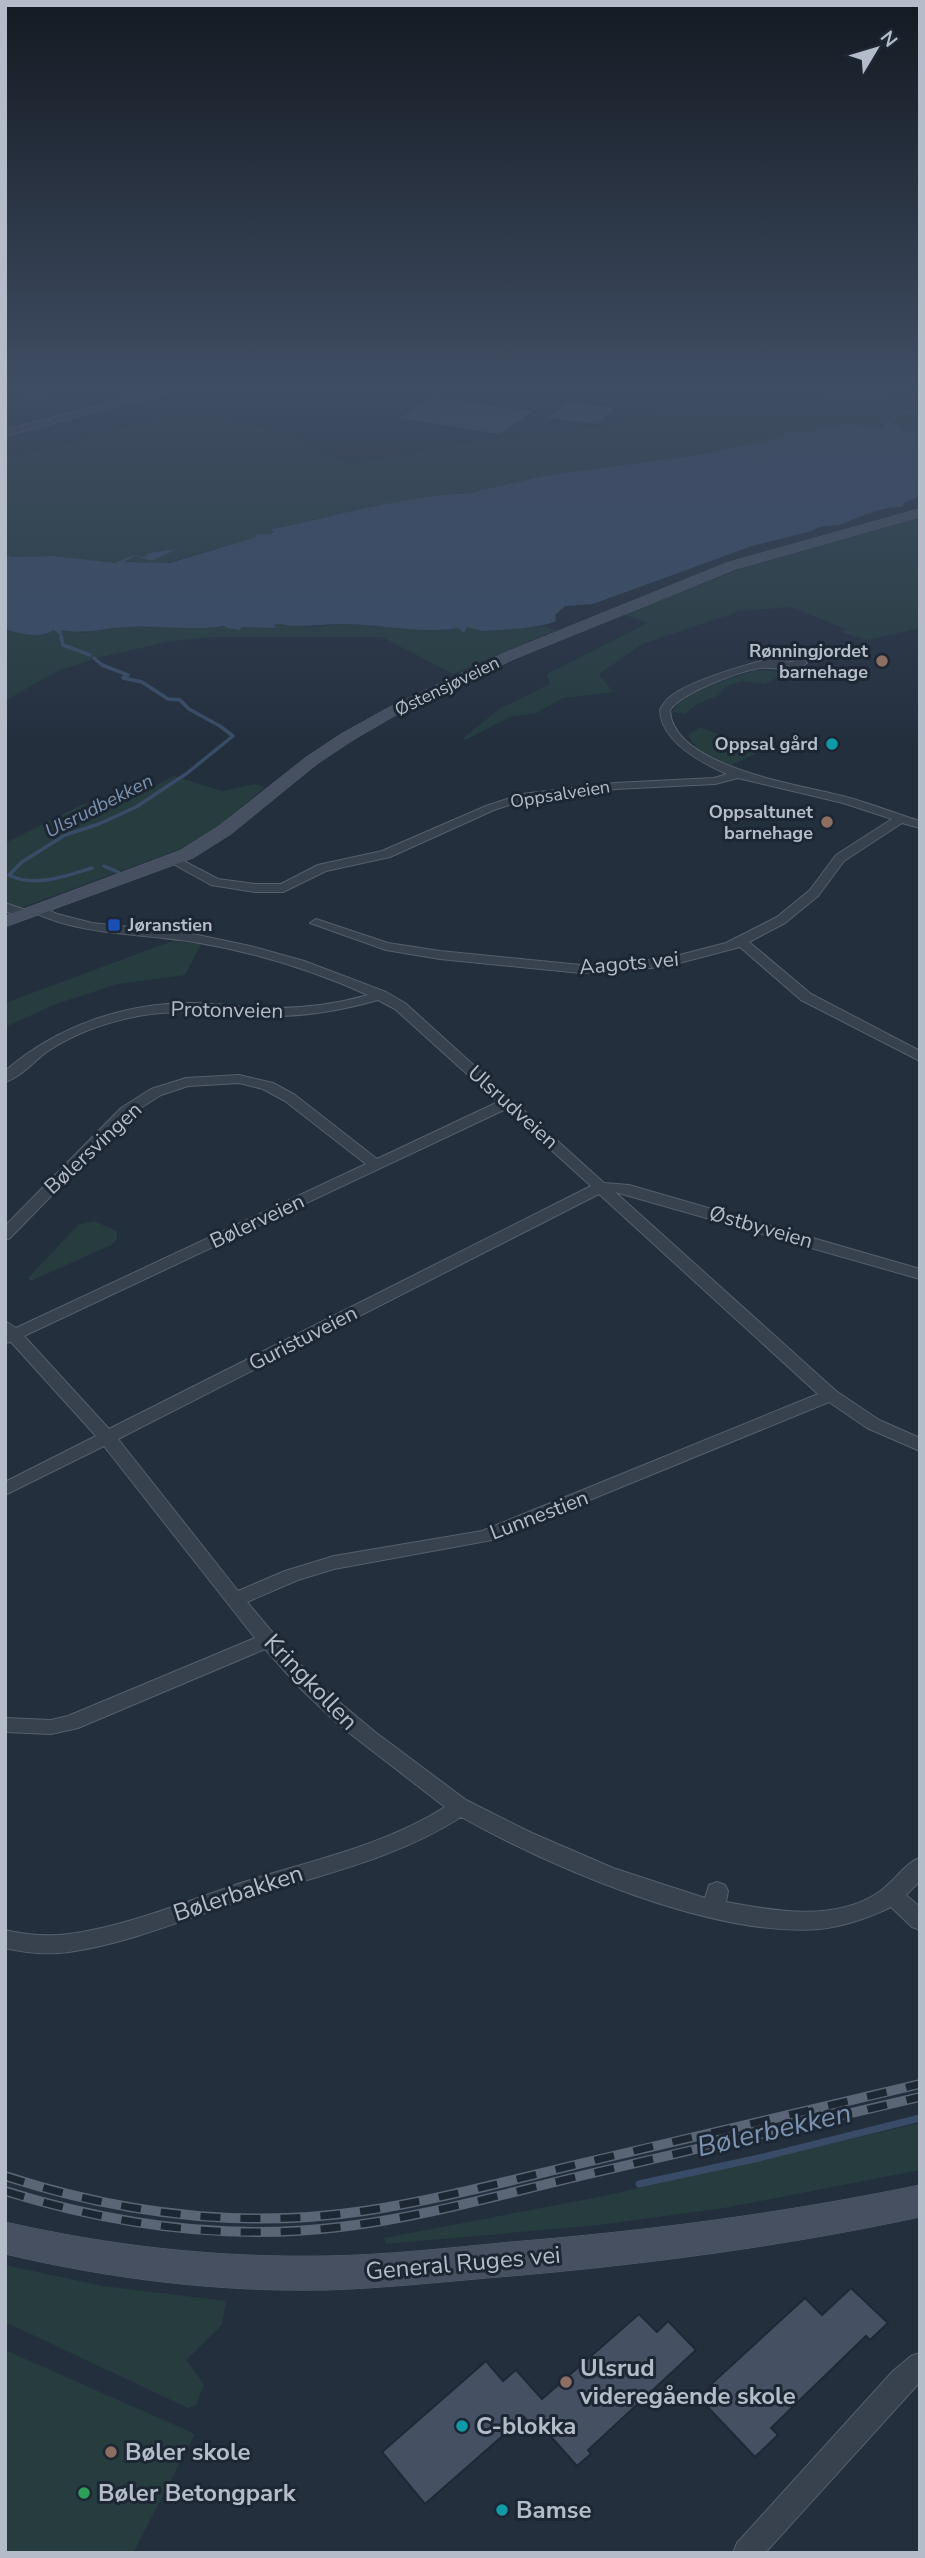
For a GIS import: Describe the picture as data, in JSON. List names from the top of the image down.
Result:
{
  "streets": {
    "main road": ["Østensjøveien", "General Ruges vei"],
    "street": [
      "Oppsalveien",
      "Aagots vei",
      "Protonveien",
      "Ulsrudveien",
      "Bølersvingen",
      "Bølerveien",
      "Østbyveien",
      "Guristuveien",
      "Lunnestien",
      "Kringkollen",
      "Bølerbakken"
    ]
  },
  "crossings": [
    ["Østensjøveien", "Oppsalveien"],
    ["Østensjøveien", "Ulsrudveien"],
    ["Oppsalveien", "Aagots vei"],
    ["Protonveien", "Ulsrudveien"],
    ["Ulsrudveien", "Bølerveien"],
    ["Ulsrudveien", "Østbyveien"],
    ["Ulsrudveien", "Guristuveien"],
    ["Ulsrudveien", "Lunnestien"],
    ["Bølersvingen", "Bølerveien"],
    ["Bølerveien", "Kringkollen"],
    ["Østbyveien", "Guristuveien"],
    ["Guristuveien", "Kringkollen"],
    ["Lunnestien", "Kringkollen"],
    ["Kringkollen", "Bølerbakken"]
  ],
  "water": ["Ulsrudbekken", "Bølerbekken"],
  "places": {
    "other": [
      "Rønningjordet barnehage",
      "Oppsal gård",
      "Oppsaltunet barnehage",
      "Ulsrud videregående skole",
      "C-blokka",
      "Bøler skole",
      "Bøler Betongpark",
      "Bamse"
    ],
    "transit": ["Jøranstien"]
  },
  "north": "top right"
}
